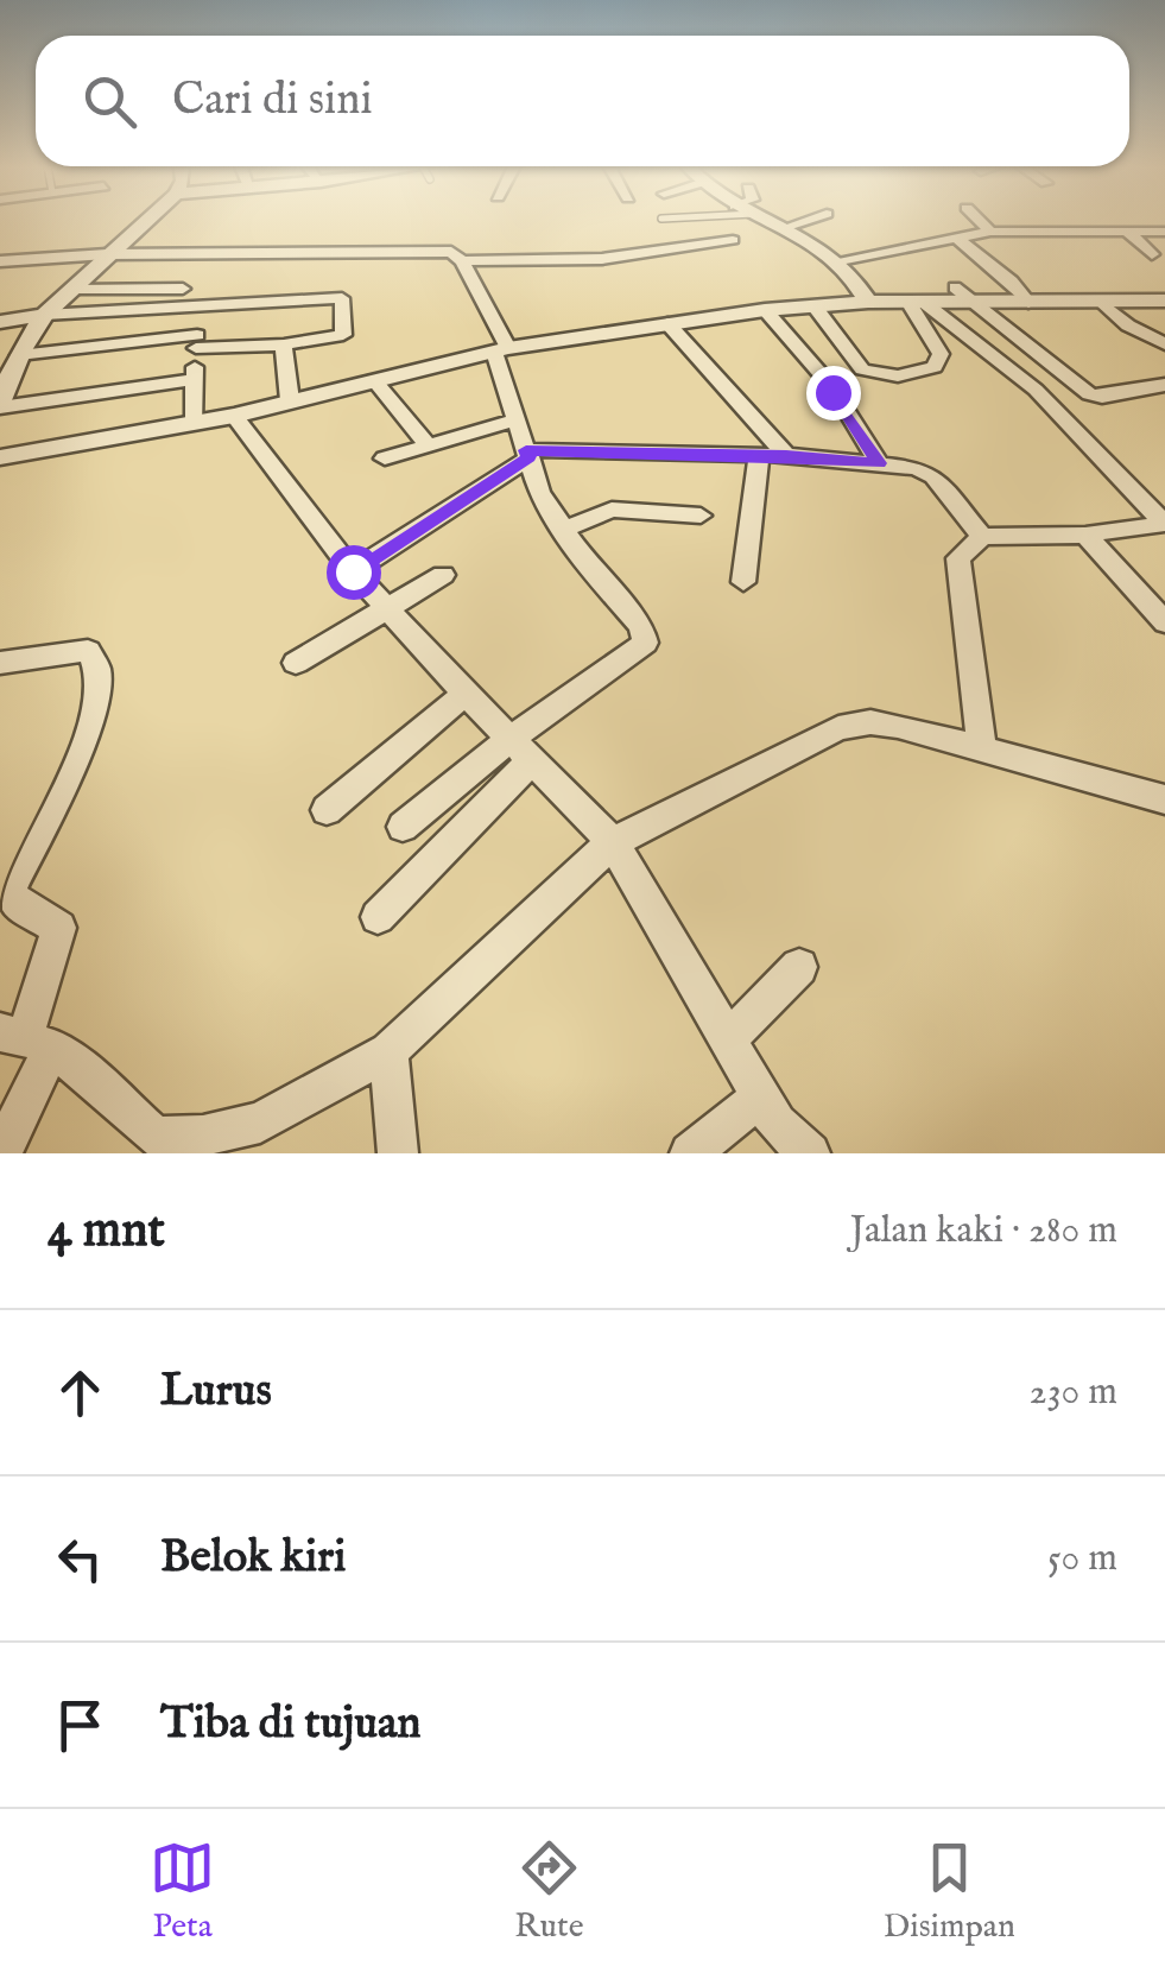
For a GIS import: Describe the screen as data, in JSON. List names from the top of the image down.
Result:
{
  "page": {
    "search": "Cari di sini",
    "heading": ["4 mnt", "Jalan kaki · 280 m"],
    "list": [
      ["Lurus", "230 m"],
      ["Belok kiri", "50 m"],
      "Tiba di tujuan"
    ],
    "nav": ["Peta", "Rute", "Disimpan"]
  }
}
